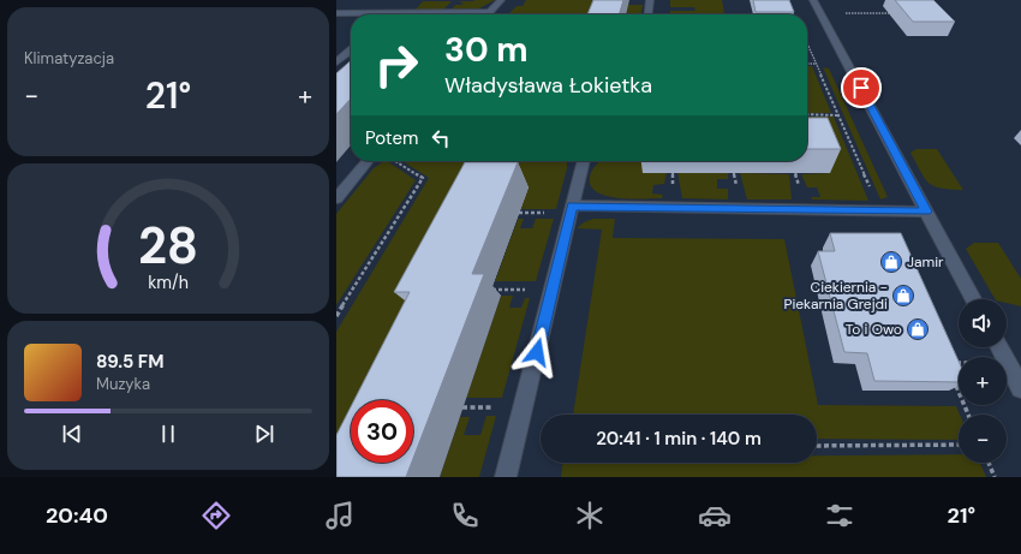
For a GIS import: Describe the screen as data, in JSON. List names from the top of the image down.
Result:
{
  "places": {
    "shop": ["Jamir", "Ciekiernia - Piekarnia Grejdi", "To i Owo"]
  },
  "page": {
    "tile": "Klimatyzacja",
    "turn": ["30 m", "Władysława Łokietka"],
    "heat": ["−", "21°", "+"],
    "then": "Potem",
    "map_buttons": ["+", "−"],
    "song": ["89.5 FM", "Muzyka"],
    "limit": "30",
    "trip": "20:41 · 1 min · 140 m",
    "tabs": ["20:40", "21°"],
    "gauge": ["28", "km/h"]
  }
}
